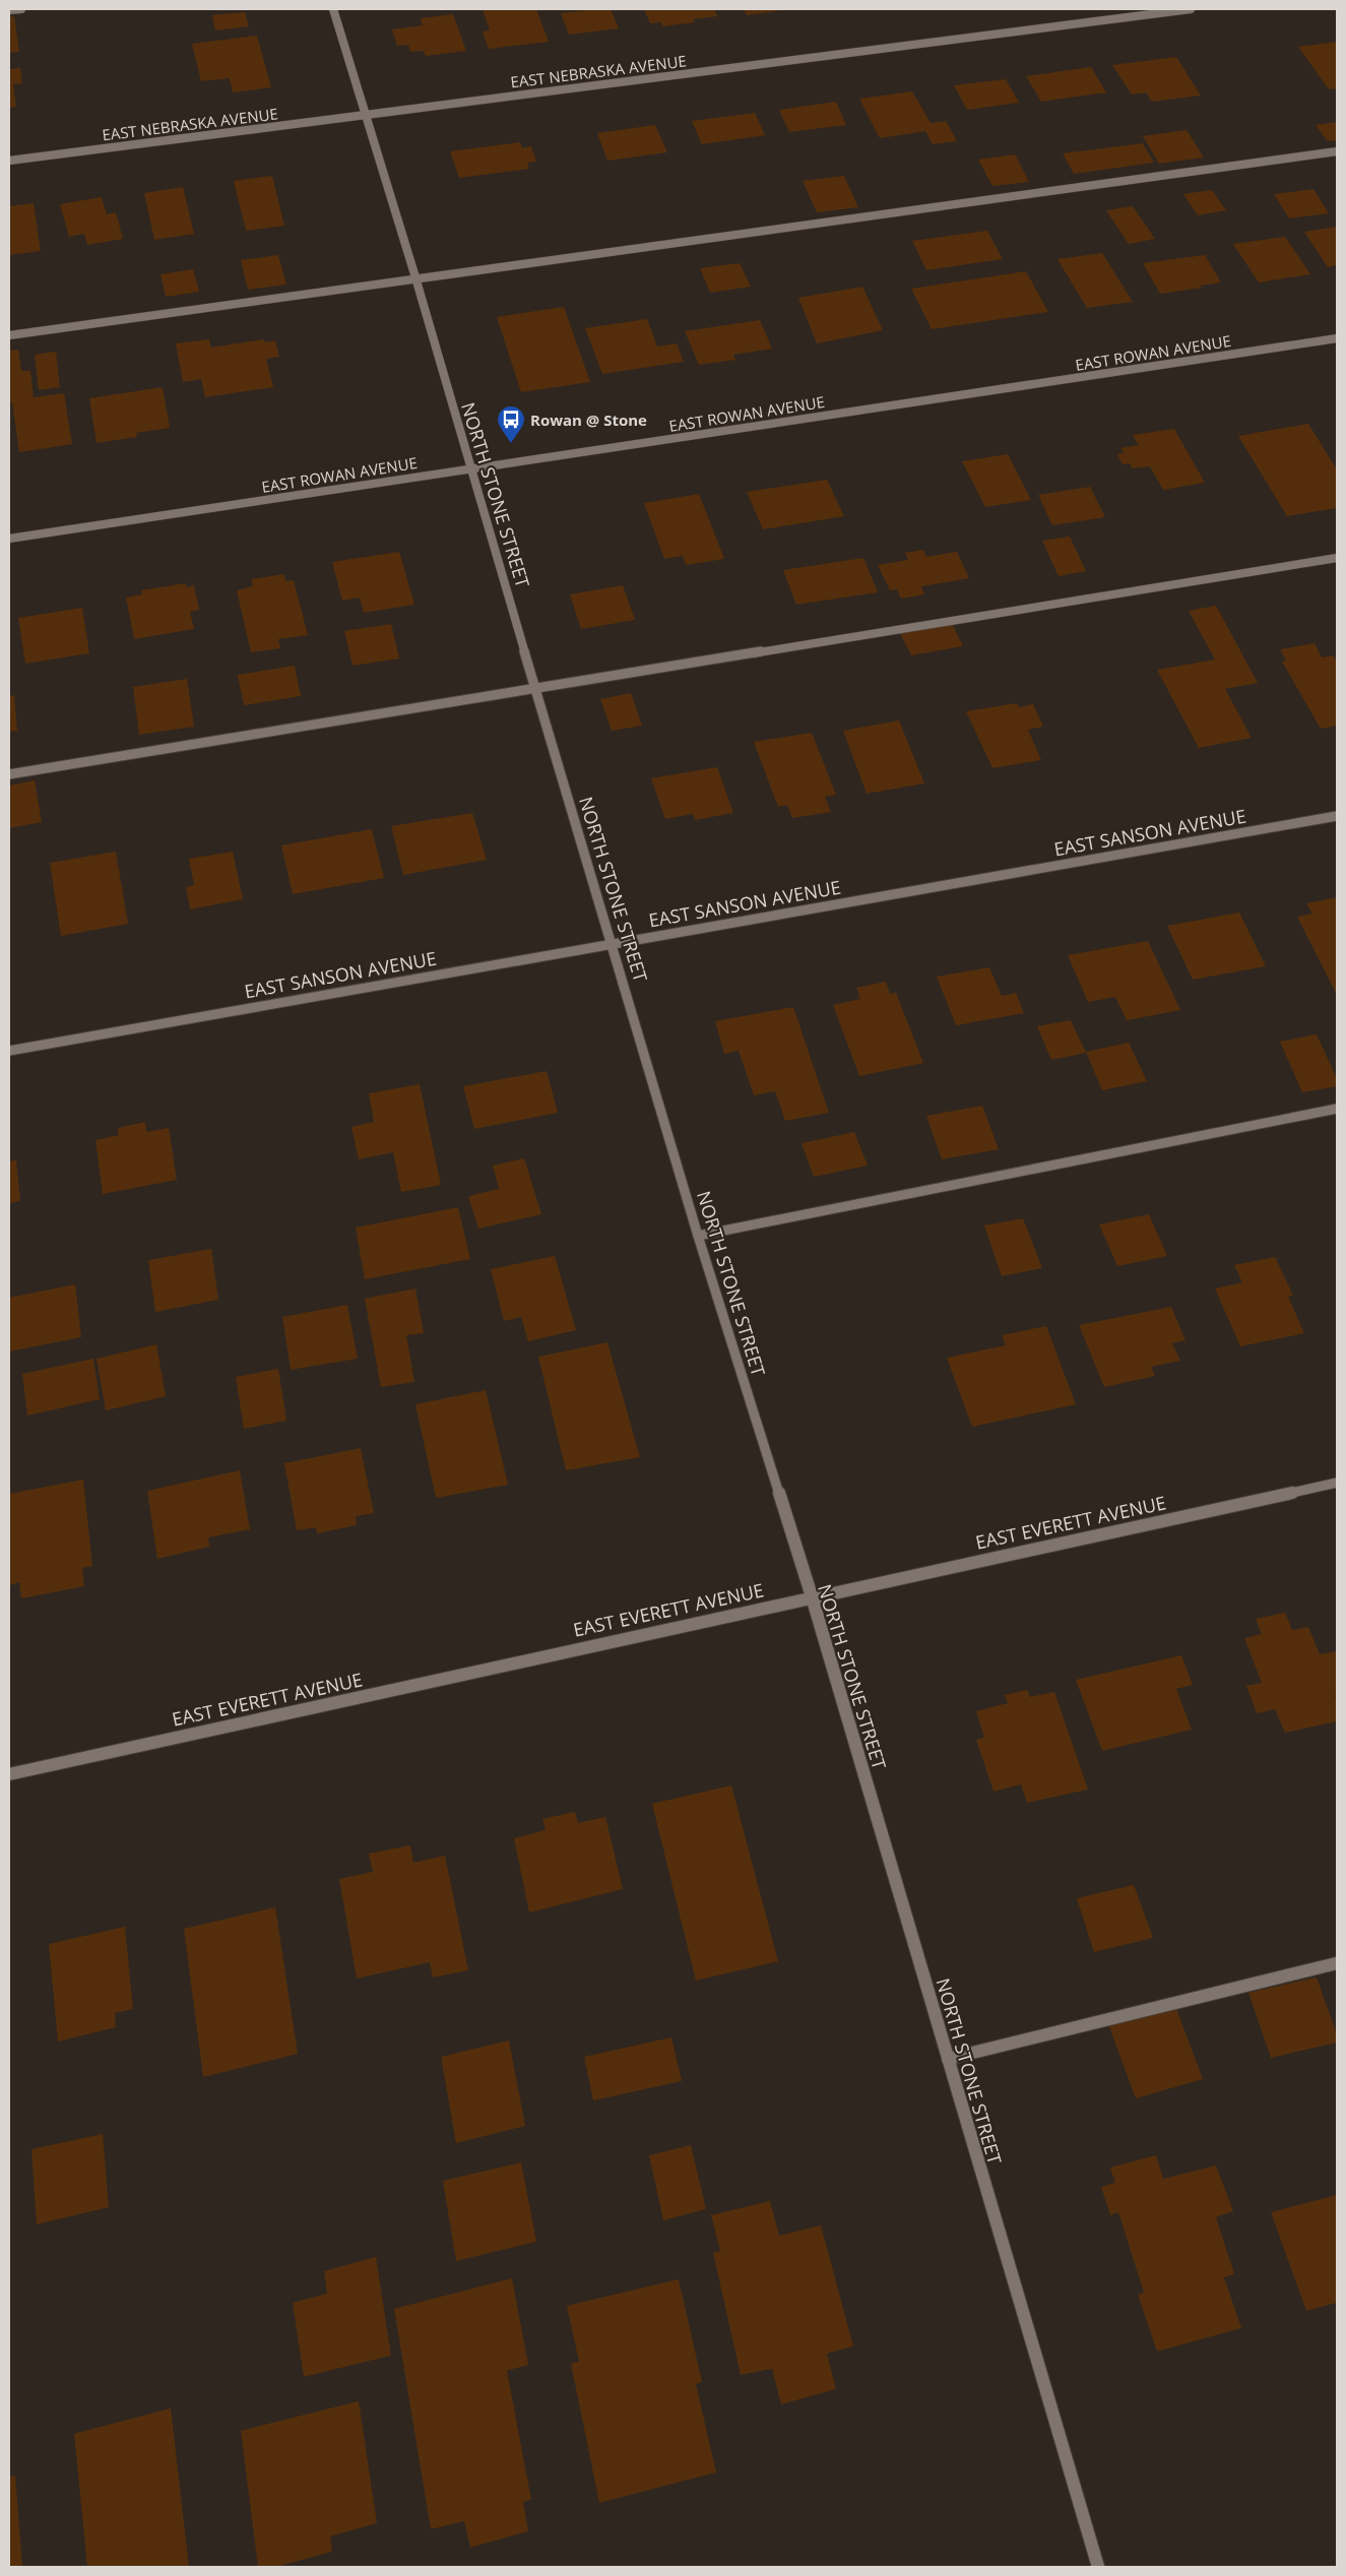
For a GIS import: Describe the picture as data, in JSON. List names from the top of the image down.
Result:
{
  "streets": {
    "street": [
      "EAST NEBRASKA AVENUE",
      "EAST ROWAN AVENUE",
      "NORTH STONE STREET",
      "EAST SANSON AVENUE",
      "EAST EVERETT AVENUE"
    ]
  },
  "crossings": [
    ["EAST NEBRASKA AVENUE", "NORTH STONE STREET"],
    ["EAST ROWAN AVENUE", "NORTH STONE STREET"],
    ["NORTH STONE STREET", "EAST SANSON AVENUE"],
    ["NORTH STONE STREET", "EAST EVERETT AVENUE"]
  ],
  "places": {
    "bus stop": ["Rowan @ Stone"]
  }
}
